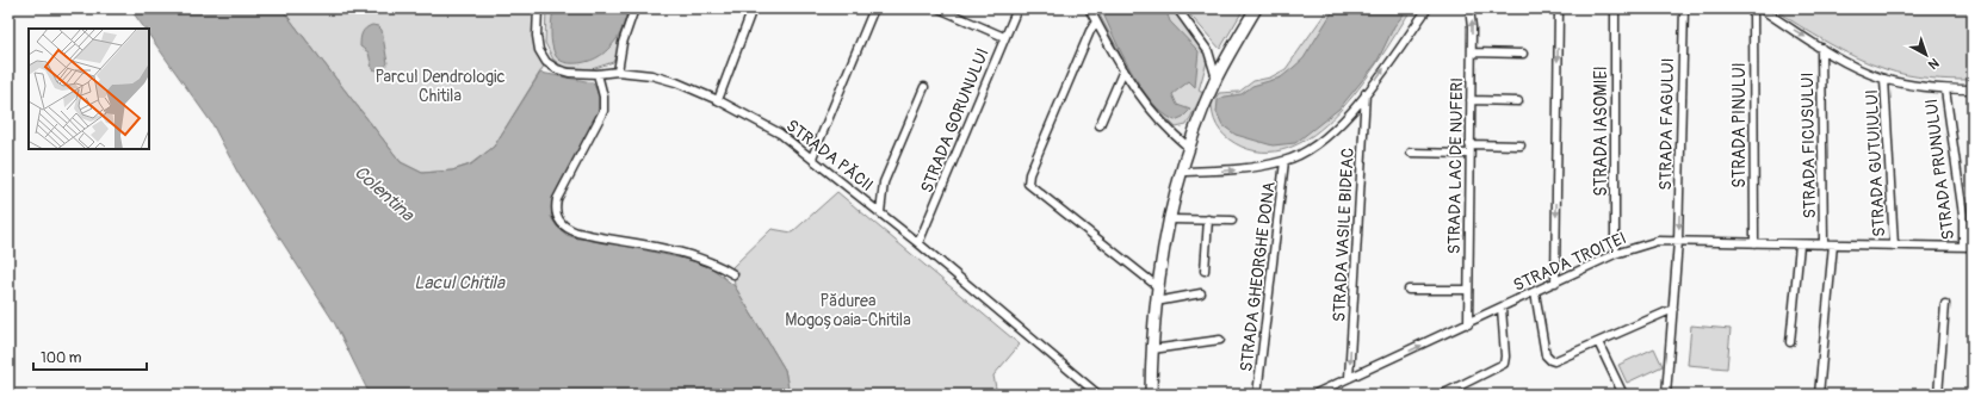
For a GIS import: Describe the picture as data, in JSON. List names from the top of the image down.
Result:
{
  "streets": {
    "street": [
      "STRADA GORUNULUI",
      "STRADA FAGULUI",
      "STRADA PINULUI",
      "STRADA IASOMIEI",
      "STRADA FICUSULUI",
      "STRADA PĂCII",
      "STRADA GUTUIULUI",
      "STRADA LAC DE NUFERI",
      "STRADA PRUNULUI",
      "STRADA VASILE BIDEAC",
      "STRADA TROIȚEI",
      "STRADA GHEORGHE DONA"
    ]
  },
  "crossings": [
    ["STRADA GORUNULUI", "STRADA PĂCII"],
    ["STRADA FAGULUI", "STRADA TROIȚEI"],
    ["STRADA PINULUI", "STRADA TROIȚEI"],
    ["STRADA IASOMIEI", "STRADA TROIȚEI"],
    ["STRADA FICUSULUI", "STRADA TROIȚEI"],
    ["STRADA GUTUIULUI", "STRADA TROIȚEI"],
    ["STRADA LAC DE NUFERI", "STRADA TROIȚEI"],
    ["STRADA PRUNULUI", "STRADA TROIȚEI"],
    ["STRADA VASILE BIDEAC", "STRADA TROIȚEI"]
  ],
  "one_way": ["STRADA FAGULUI", "STRADA VASILE BIDEAC"],
  "water": ["Colentina", "Lacul Chitila"],
  "parks": ["Parcul Dendrologic Chitila", "Pădurea Mogoșoaia-Chitila"],
  "scale_bar": "100 m",
  "north": "bottom right"
}
